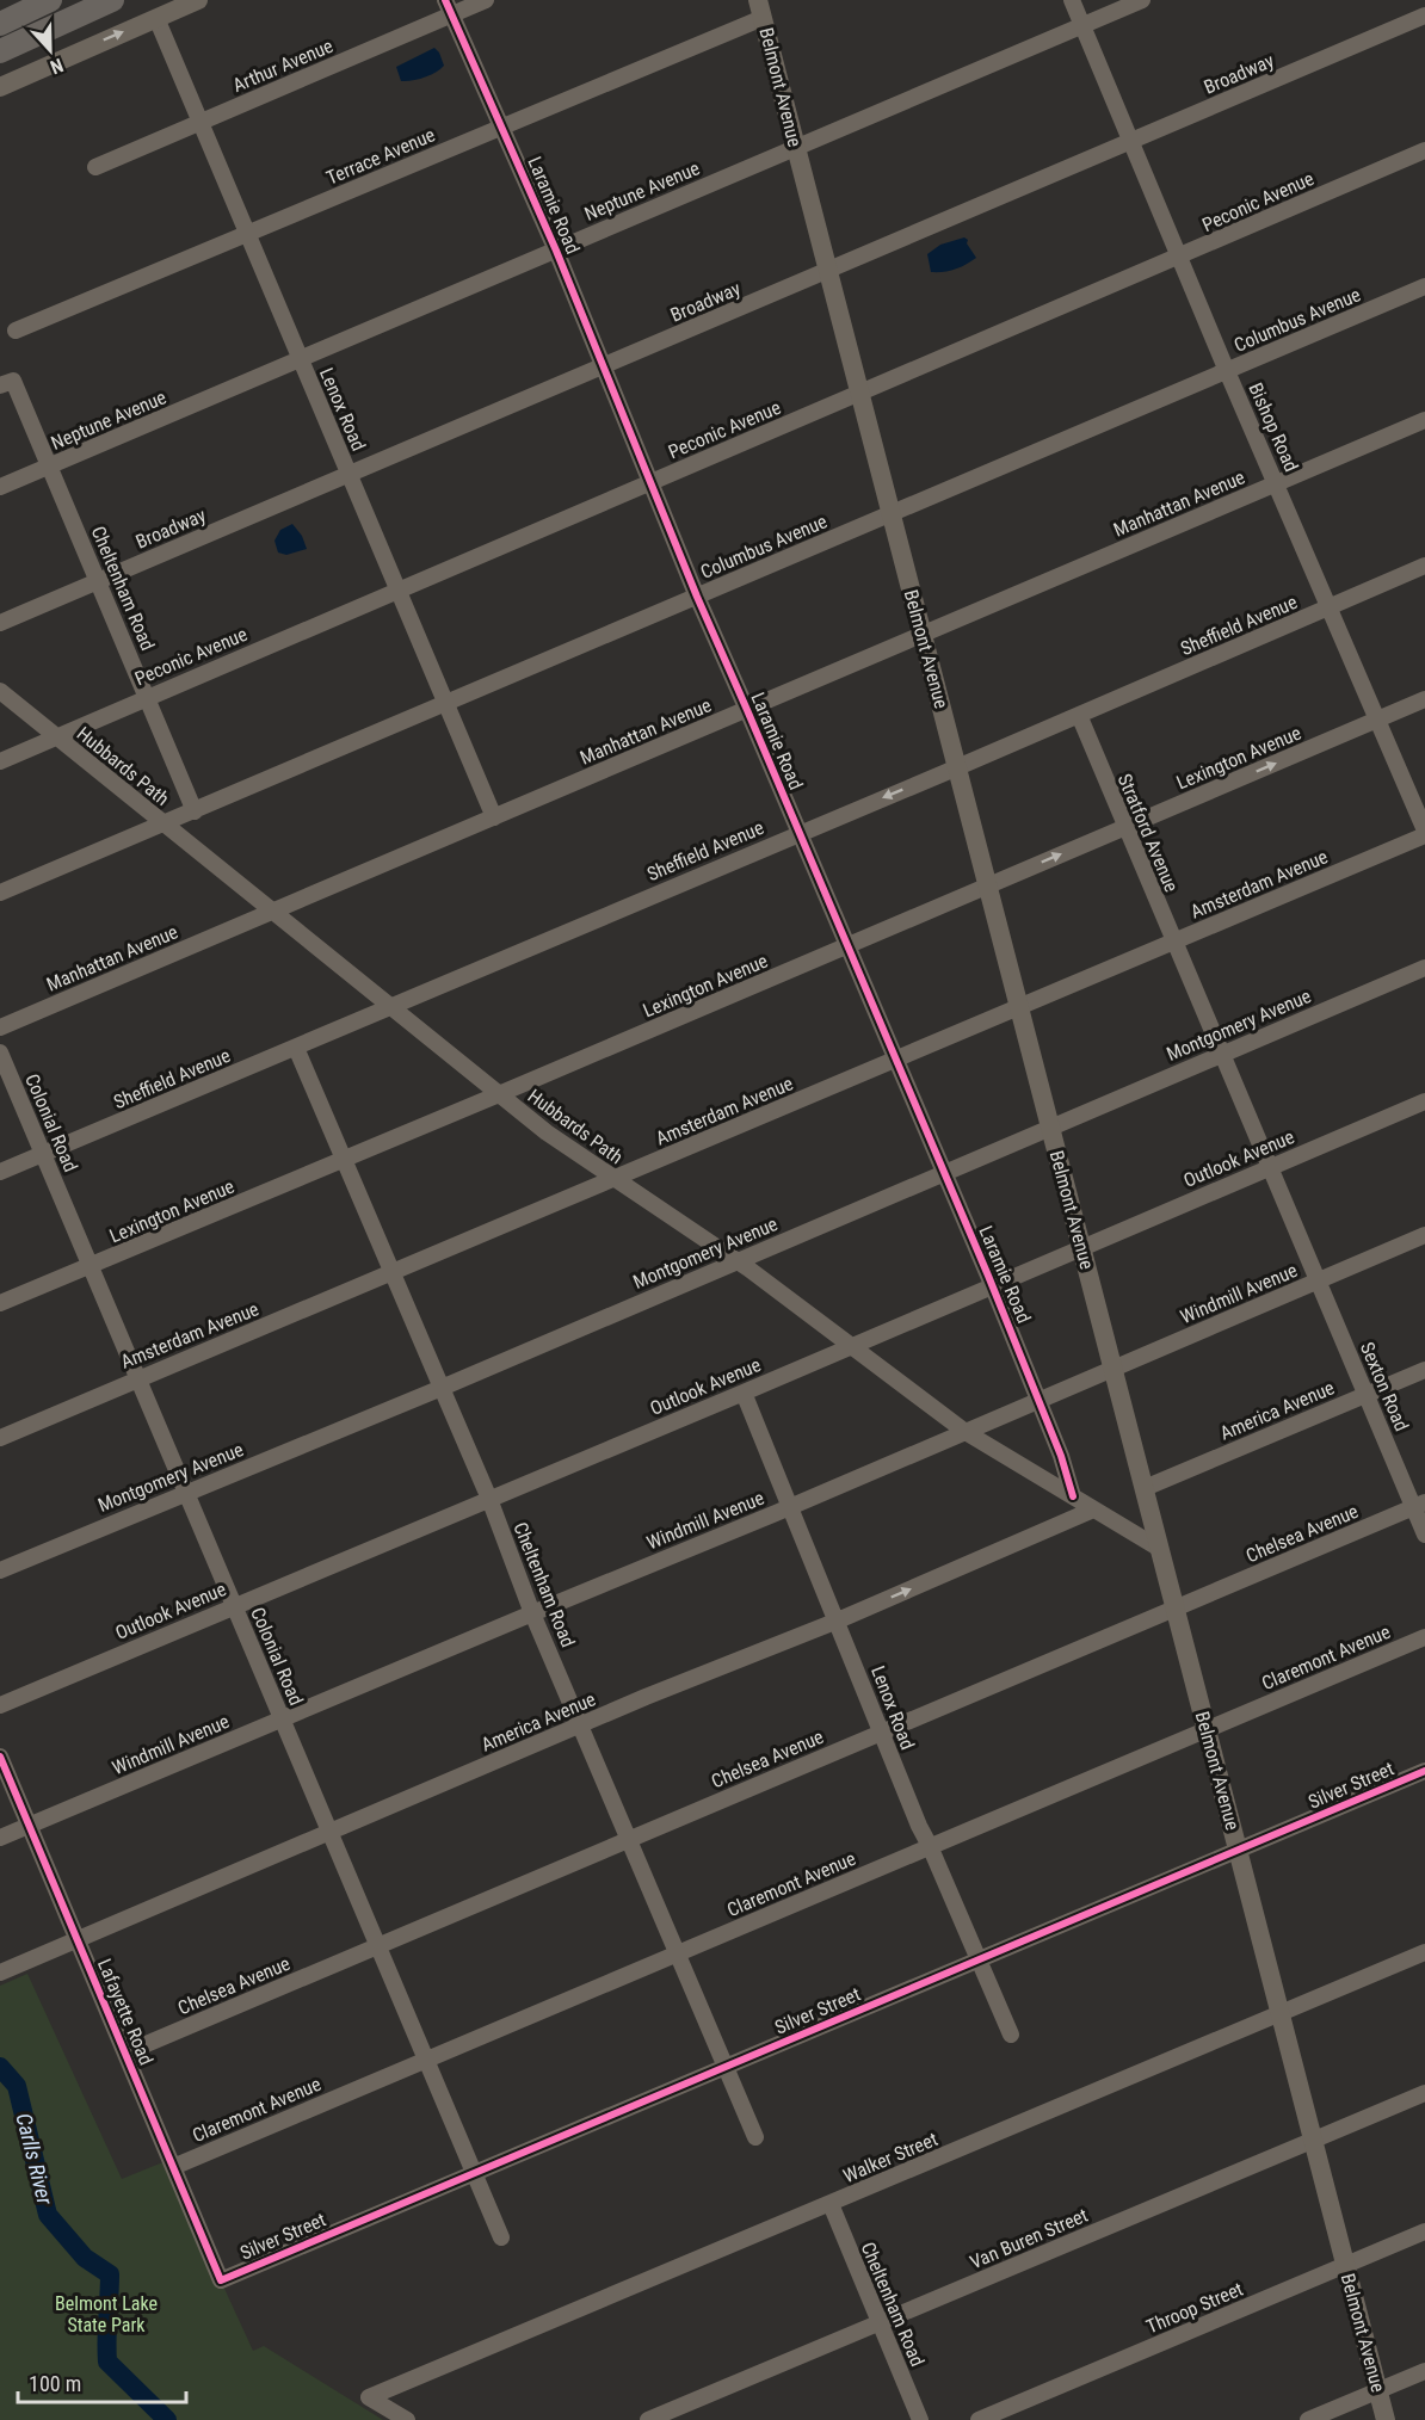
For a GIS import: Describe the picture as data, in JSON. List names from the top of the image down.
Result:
{
  "streets": {
    "main road": ["Belmont Avenue"],
    "street": [
      "Arthur Avenue",
      "Broadway",
      "Terrace Avenue",
      "Neptune Avenue",
      "Peconic Avenue",
      "Laramie Road",
      "Columbus Avenue",
      "Lenox Road",
      "Bishop Road",
      "Manhattan Avenue",
      "Cheltenham Road",
      "Sheffield Avenue",
      "Lexington Avenue",
      "Hubbards Path",
      "Stratford Avenue",
      "Amsterdam Avenue",
      "Montgomery Avenue",
      "Colonial Road",
      "Outlook Avenue",
      "Windmill Avenue",
      "Sexton Road",
      "America Avenue",
      "Chelsea Avenue",
      "Claremont Avenue",
      "Silver Street",
      "Lafayette Road",
      "Walker Street",
      "Van Buren Street",
      "Throop Street"
    ]
  },
  "crossings": [
    ["Arthur Avenue", "Laramie Road"],
    ["Arthur Avenue", "Lenox Road"],
    ["Broadway", "Belmont Avenue"],
    ["Broadway", "Laramie Road"],
    ["Broadway", "Lenox Road"],
    ["Broadway", "Bishop Road"],
    ["Broadway", "Cheltenham Road"],
    ["Belmont Avenue", "Terrace Avenue"],
    ["Belmont Avenue", "Neptune Avenue"],
    ["Belmont Avenue", "Peconic Avenue"],
    ["Belmont Avenue", "Columbus Avenue"],
    ["Belmont Avenue", "Manhattan Avenue"],
    ["Belmont Avenue", "Sheffield Avenue"],
    ["Belmont Avenue", "Lexington Avenue"],
    ["Belmont Avenue", "Hubbards Path"],
    ["Belmont Avenue", "Amsterdam Avenue"],
    ["Belmont Avenue", "Montgomery Avenue"],
    ["Belmont Avenue", "Outlook Avenue"],
    ["Belmont Avenue", "Windmill Avenue"],
    ["Belmont Avenue", "America Avenue"],
    ["Belmont Avenue", "Chelsea Avenue"],
    ["Belmont Avenue", "Claremont Avenue"],
    ["Belmont Avenue", "Silver Street"],
    ["Belmont Avenue", "Walker Street"],
    ["Belmont Avenue", "Van Buren Street"],
    ["Belmont Avenue", "Throop Street"],
    ["Terrace Avenue", "Laramie Road"],
    ["Terrace Avenue", "Lenox Road"],
    ["Neptune Avenue", "Laramie Road"],
    ["Neptune Avenue", "Lenox Road"],
    ["Neptune Avenue", "Bishop Road"],
    ["Neptune Avenue", "Cheltenham Road"],
    ["Peconic Avenue", "Laramie Road"],
    ["Peconic Avenue", "Lenox Road"],
    ["Peconic Avenue", "Bishop Road"],
    ["Peconic Avenue", "Cheltenham Road"],
    ["Peconic Avenue", "Hubbards Path"],
    ["Laramie Road", "Columbus Avenue"],
    ["Laramie Road", "Manhattan Avenue"],
    ["Laramie Road", "Sheffield Avenue"],
    ["Laramie Road", "Lexington Avenue"],
    ["Laramie Road", "Hubbards Path"],
    ["Laramie Road", "Amsterdam Avenue"],
    ["Laramie Road", "Montgomery Avenue"],
    ["Laramie Road", "Outlook Avenue"],
    ["Laramie Road", "Windmill Avenue"],
    ["Columbus Avenue", "Lenox Road"],
    ["Columbus Avenue", "Bishop Road"],
    ["Columbus Avenue", "Cheltenham Road"],
    ["Columbus Avenue", "Hubbards Path"],
    ["Lenox Road", "Manhattan Avenue"],
    ["Lenox Road", "Outlook Avenue"],
    ["Lenox Road", "Windmill Avenue"],
    ["Lenox Road", "America Avenue"],
    ["Lenox Road", "Chelsea Avenue"],
    ["Lenox Road", "Claremont Avenue"],
    ["Lenox Road", "Silver Street"],
    ["Bishop Road", "Manhattan Avenue"],
    ["Bishop Road", "Sheffield Avenue"],
    ["Bishop Road", "Lexington Avenue"],
    ["Bishop Road", "Amsterdam Avenue"],
    ["Manhattan Avenue", "Hubbards Path"],
    ["Cheltenham Road", "Sheffield Avenue"],
    ["Cheltenham Road", "Lexington Avenue"],
    ["Cheltenham Road", "Amsterdam Avenue"],
    ["Cheltenham Road", "Montgomery Avenue"],
    ["Cheltenham Road", "Outlook Avenue"],
    ["Cheltenham Road", "Windmill Avenue"],
    ["Cheltenham Road", "America Avenue"],
    ["Cheltenham Road", "Chelsea Avenue"],
    ["Cheltenham Road", "Claremont Avenue"],
    ["Cheltenham Road", "Silver Street"],
    ["Cheltenham Road", "Walker Street"],
    ["Cheltenham Road", "Van Buren Street"],
    ["Sheffield Avenue", "Hubbards Path"],
    ["Sheffield Avenue", "Stratford Avenue"],
    ["Sheffield Avenue", "Colonial Road"],
    ["Lexington Avenue", "Hubbards Path"],
    ["Lexington Avenue", "Stratford Avenue"],
    ["Lexington Avenue", "Colonial Road"],
    ["Hubbards Path", "Amsterdam Avenue"],
    ["Hubbards Path", "Montgomery Avenue"],
    ["Hubbards Path", "Outlook Avenue"],
    ["Hubbards Path", "Windmill Avenue"],
    ["Hubbards Path", "America Avenue"],
    ["Stratford Avenue", "Amsterdam Avenue"],
    ["Stratford Avenue", "Montgomery Avenue"],
    ["Stratford Avenue", "Outlook Avenue"],
    ["Stratford Avenue", "Windmill Avenue"],
    ["Stratford Avenue", "Sexton Road"],
    ["Amsterdam Avenue", "Colonial Road"],
    ["Montgomery Avenue", "Colonial Road"],
    ["Colonial Road", "Outlook Avenue"],
    ["Colonial Road", "Windmill Avenue"],
    ["Colonial Road", "America Avenue"],
    ["Colonial Road", "Chelsea Avenue"],
    ["Colonial Road", "Claremont Avenue"],
    ["Colonial Road", "Silver Street"],
    ["Windmill Avenue", "Sexton Road"],
    ["Windmill Avenue", "Lafayette Road"],
    ["Sexton Road", "America Avenue"],
    ["Sexton Road", "Chelsea Avenue"],
    ["America Avenue", "Lafayette Road"],
    ["Chelsea Avenue", "Lafayette Road"],
    ["Claremont Avenue", "Lafayette Road"],
    ["Silver Street", "Lafayette Road"]
  ],
  "water": ["Carlls River"],
  "parks": ["Belmont Lake State Park"],
  "scale_bar": "100 m",
  "north": "bottom"
}
